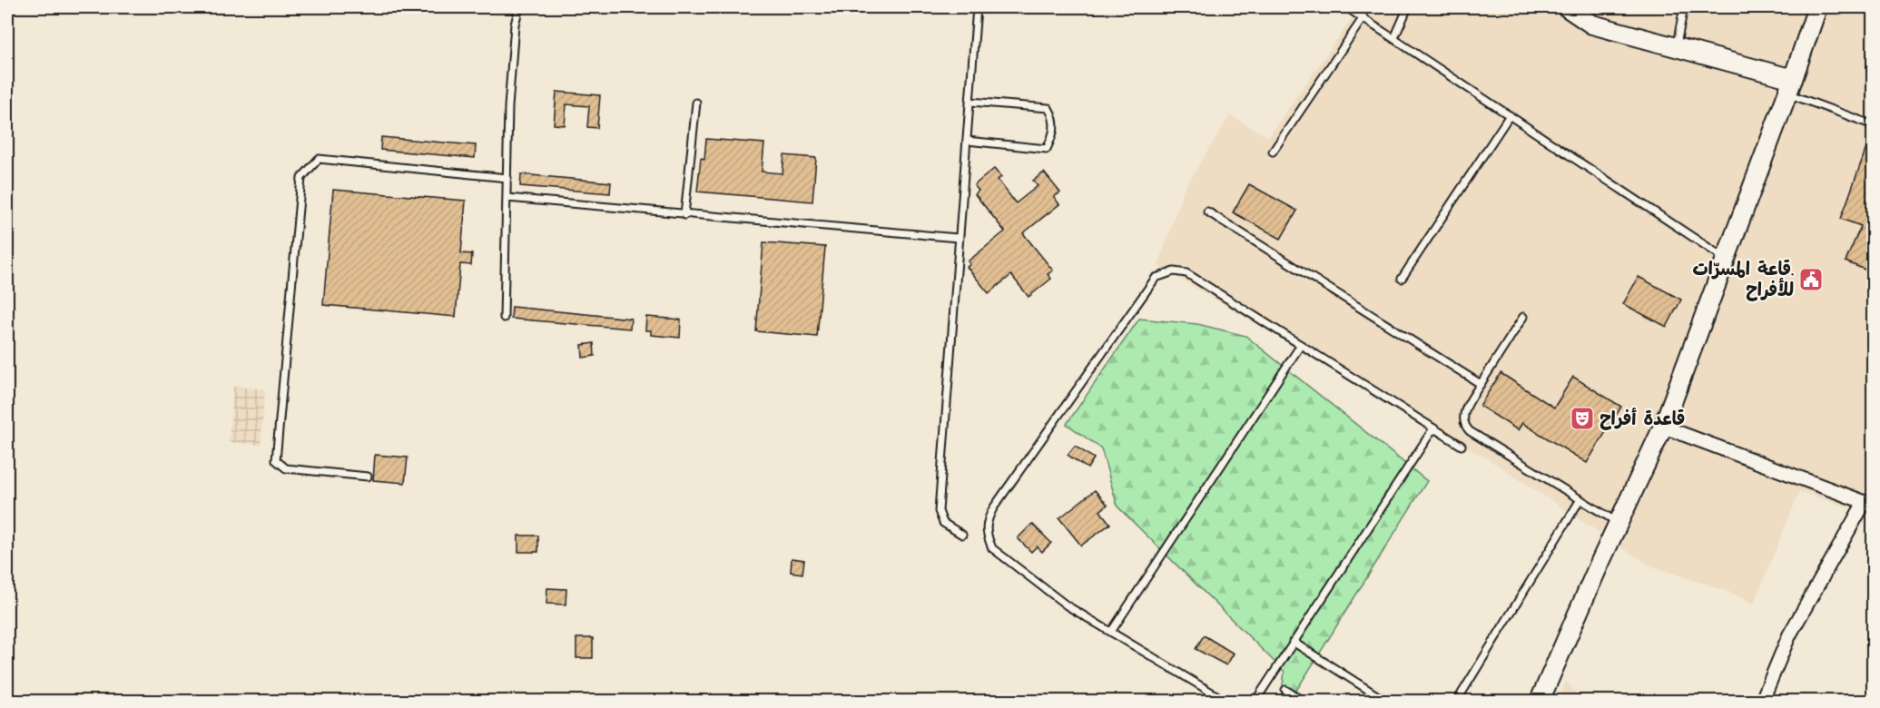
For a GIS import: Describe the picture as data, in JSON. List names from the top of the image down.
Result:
{
  "places": {
    "public building": ["قاعة المسرّات. للأفراح"],
    "theatre": ["قاعدة أفراح"]
  }
}
